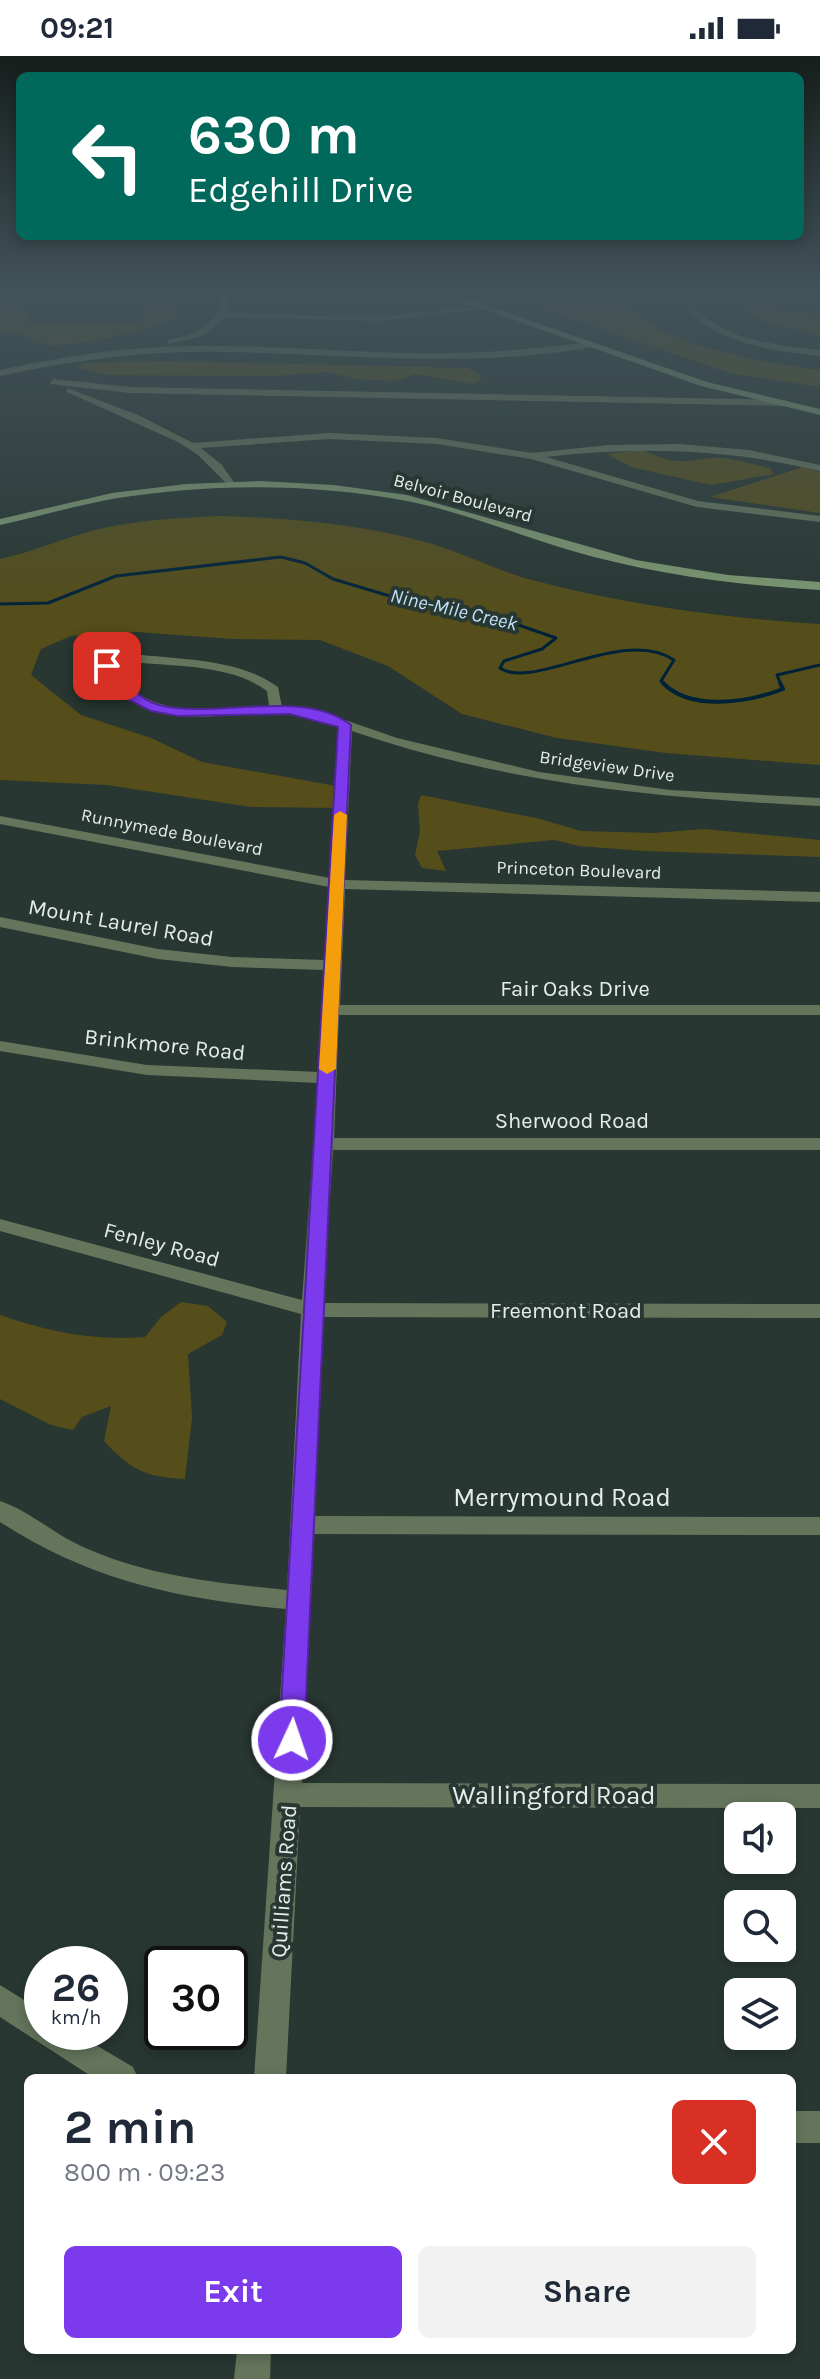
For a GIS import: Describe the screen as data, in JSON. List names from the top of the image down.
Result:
{
  "streets": {
    "street": [
      "Belvoir Boulevard",
      "Bridgeview Drive",
      "Runnymede Boulevard",
      "Princeton Boulevard",
      "Mount Laurel Road",
      "Fair Oaks Drive",
      "Brinkmore Road",
      "Sherwood Road",
      "Fenley Road",
      "Freemont Road",
      "Merrymound Road",
      "Wallingford Road",
      "Quilliams Road"
    ]
  },
  "crossings": [
    ["Bridgeview Drive", "Quilliams Road"],
    ["Runnymede Boulevard", "Princeton Boulevard"],
    ["Runnymede Boulevard", "Quilliams Road"],
    ["Princeton Boulevard", "Quilliams Road"],
    ["Mount Laurel Road", "Quilliams Road"],
    ["Fair Oaks Drive", "Quilliams Road"],
    ["Brinkmore Road", "Quilliams Road"],
    ["Sherwood Road", "Quilliams Road"],
    ["Fenley Road", "Freemont Road"],
    ["Fenley Road", "Quilliams Road"],
    ["Freemont Road", "Quilliams Road"],
    ["Merrymound Road", "Quilliams Road"],
    ["Wallingford Road", "Quilliams Road"]
  ],
  "water": ["Nine-Mile Creek"],
  "page": {
    "status": "09:21",
    "turn": ["630 m", "Edgehill Drive"],
    "speed": "26 km/h",
    "limit": "30",
    "heading": ["2 min", "800 m · 09:23"],
    "buttons": ["Exit", "Share"]
  }
}
